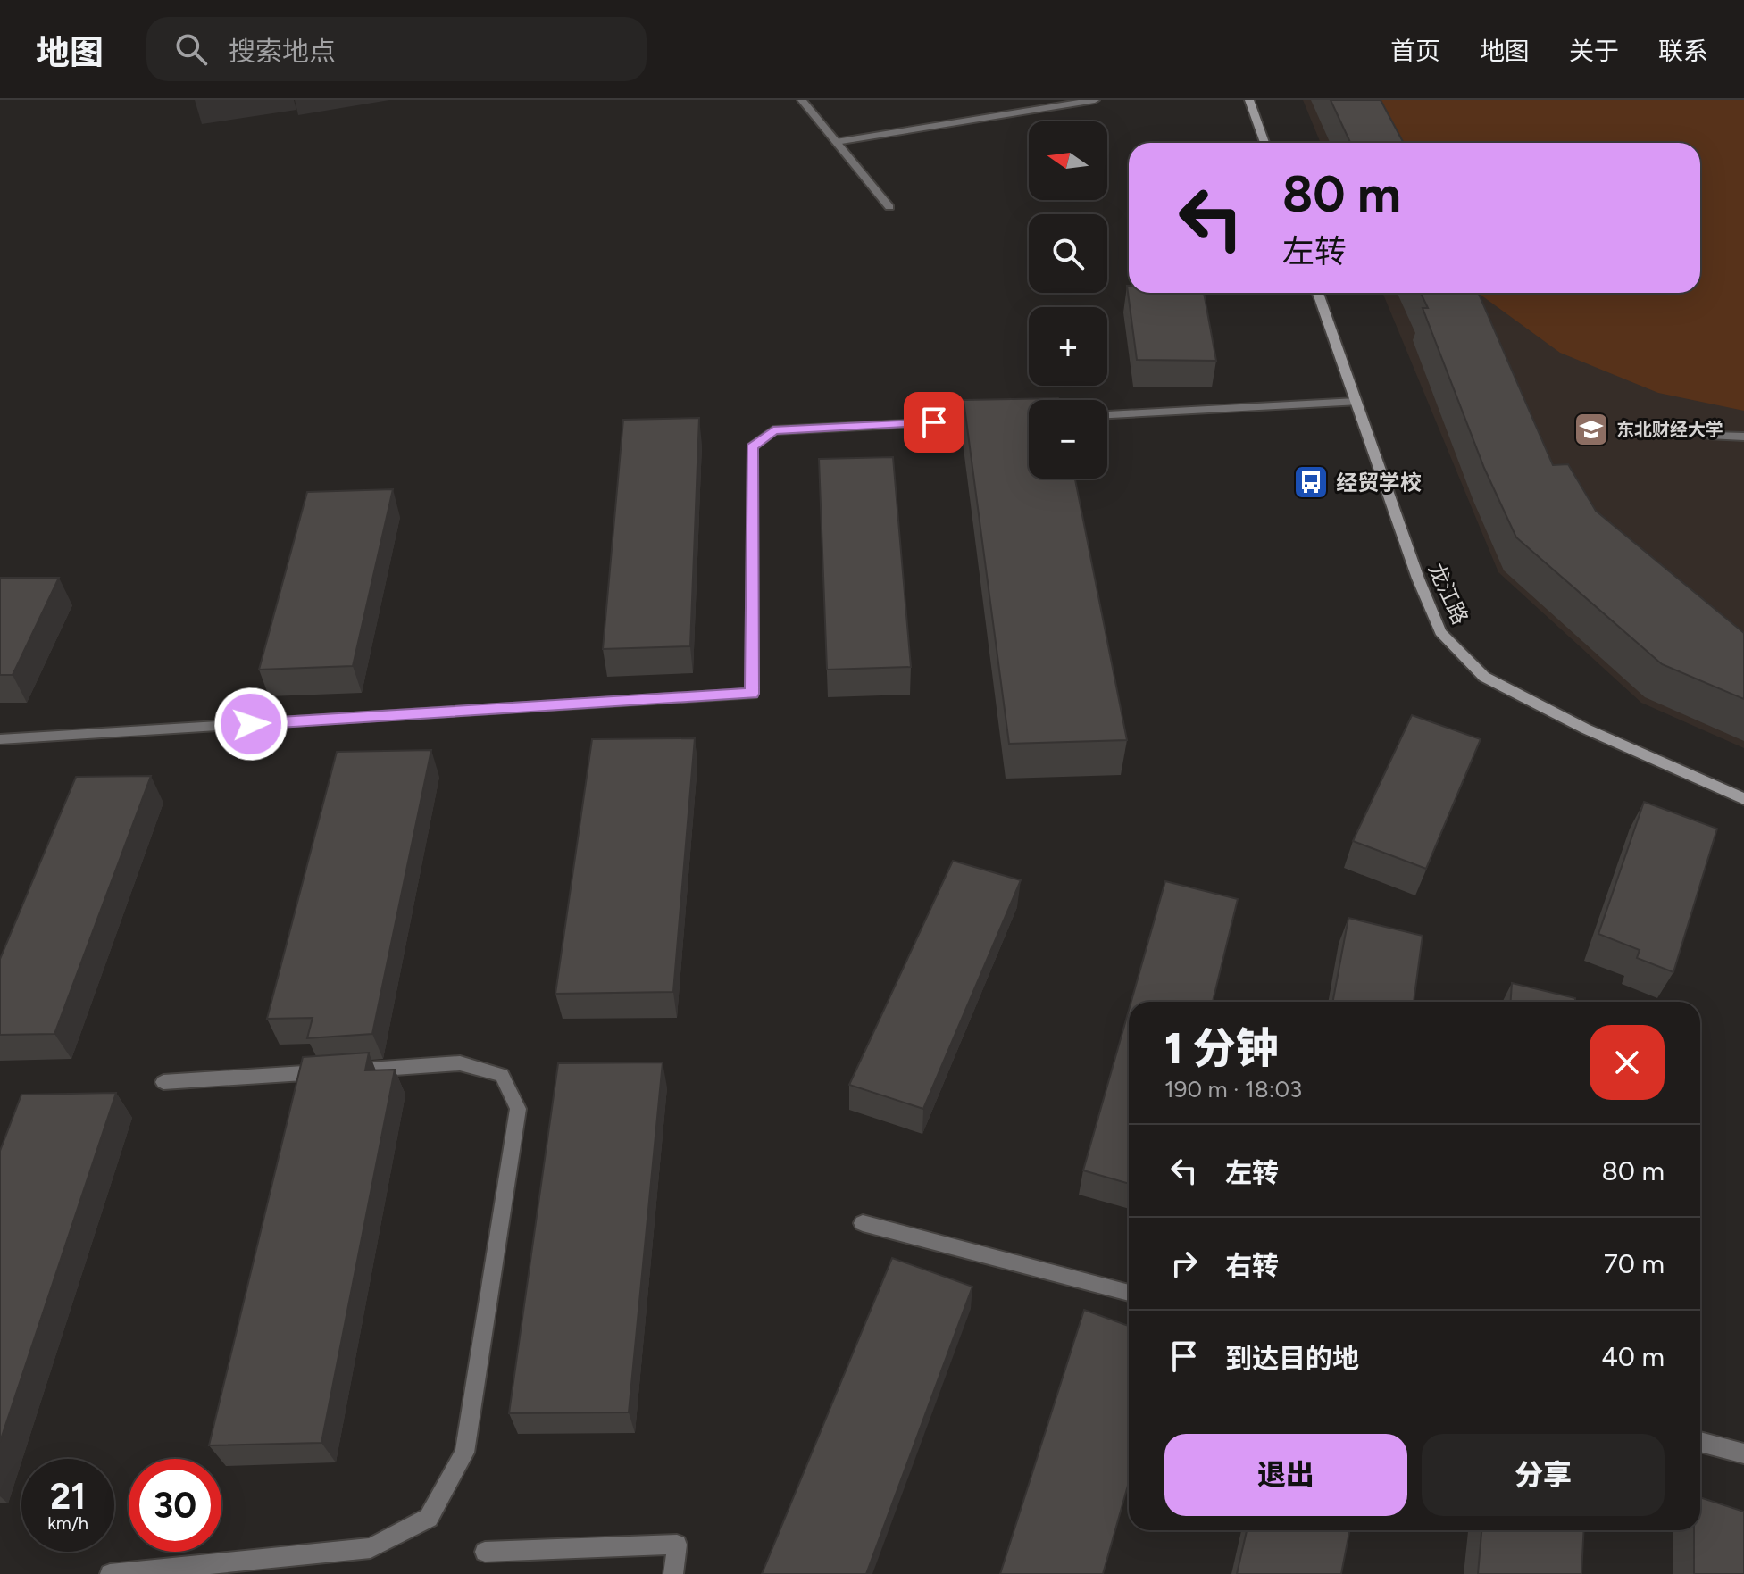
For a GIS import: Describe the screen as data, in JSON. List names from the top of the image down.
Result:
{
  "streets": {
    "street": ["龙江路"]
  },
  "places": {
    "school or university": ["东北财经大学"],
    "bus stop": ["经贸学校"]
  },
  "north": "left",
  "page": {
    "header": "地图",
    "search": "搜索地点",
    "nav": [
      "首页",
      "地图",
      "关于",
      "联系"
    ],
    "map_buttons": ["+", "−"],
    "turn": ["80 m", "左转"],
    "heading": ["1 分钟", "190 m · 18:03"],
    "list": [
      {
        "name": "左转",
        "value": "80 m"
      },
      {
        "name": "右转",
        "value": "70 m"
      },
      {
        "name": "到达目的地",
        "value": "40 m"
      }
    ],
    "buttons": ["退出", "分享"],
    "speed": "21 km/h",
    "limit": "30"
  }
}
